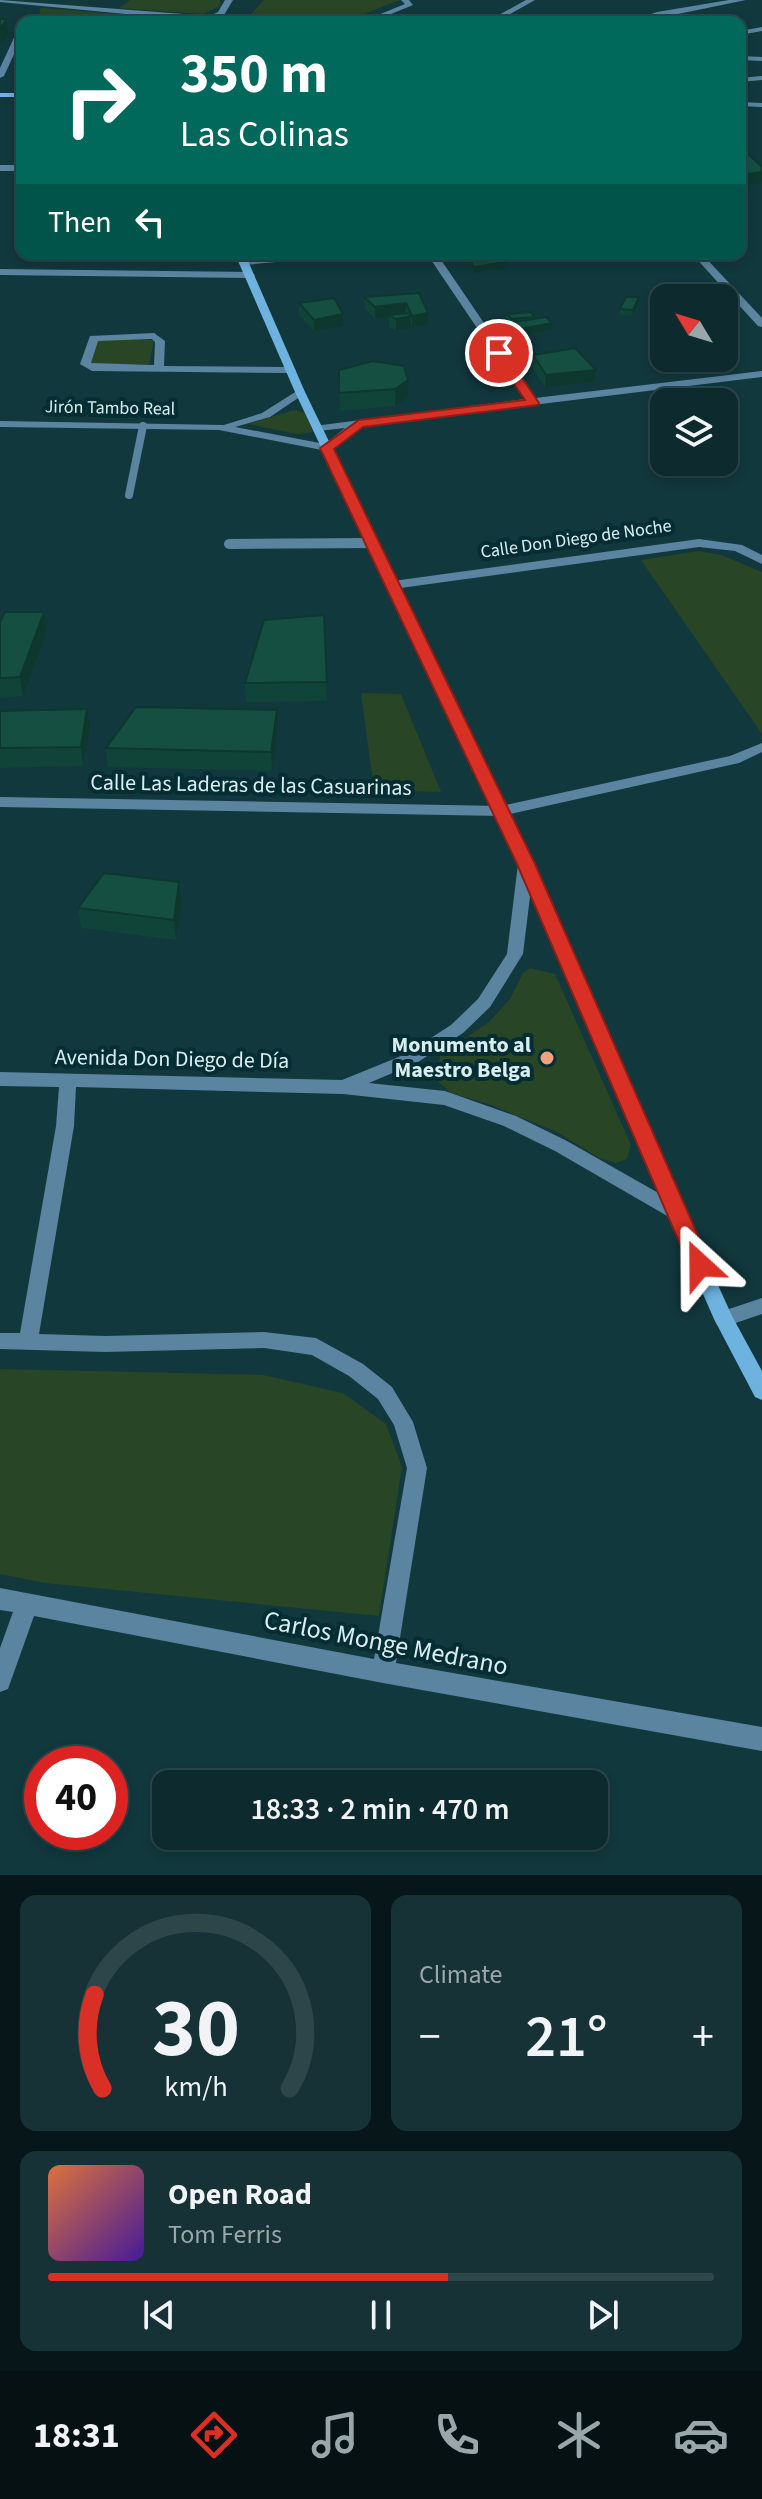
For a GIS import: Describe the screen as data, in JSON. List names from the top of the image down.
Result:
{
  "streets": {
    "street": [
      "Jirón Tambo Real",
      "Calle Don Diego de Noche",
      "Calle Las Laderas de las Casuarinas",
      "Avenida Don Diego de Día",
      "Carlos Monge Medrano"
    ]
  },
  "places": ["Monumento al Maestro Belga"],
  "north": "top left",
  "page": {
    "turn": ["350 m", "Las Colinas"],
    "then": "Then",
    "limit": "40",
    "trip": "18:33 · 2 min · 470 m",
    "tile": "Climate",
    "heat": ["−", "21°", "+"],
    "song": ["Open Road", "Tom Ferris"],
    "tabs": "18:31",
    "gauge": ["30", "km/h"]
  }
}
